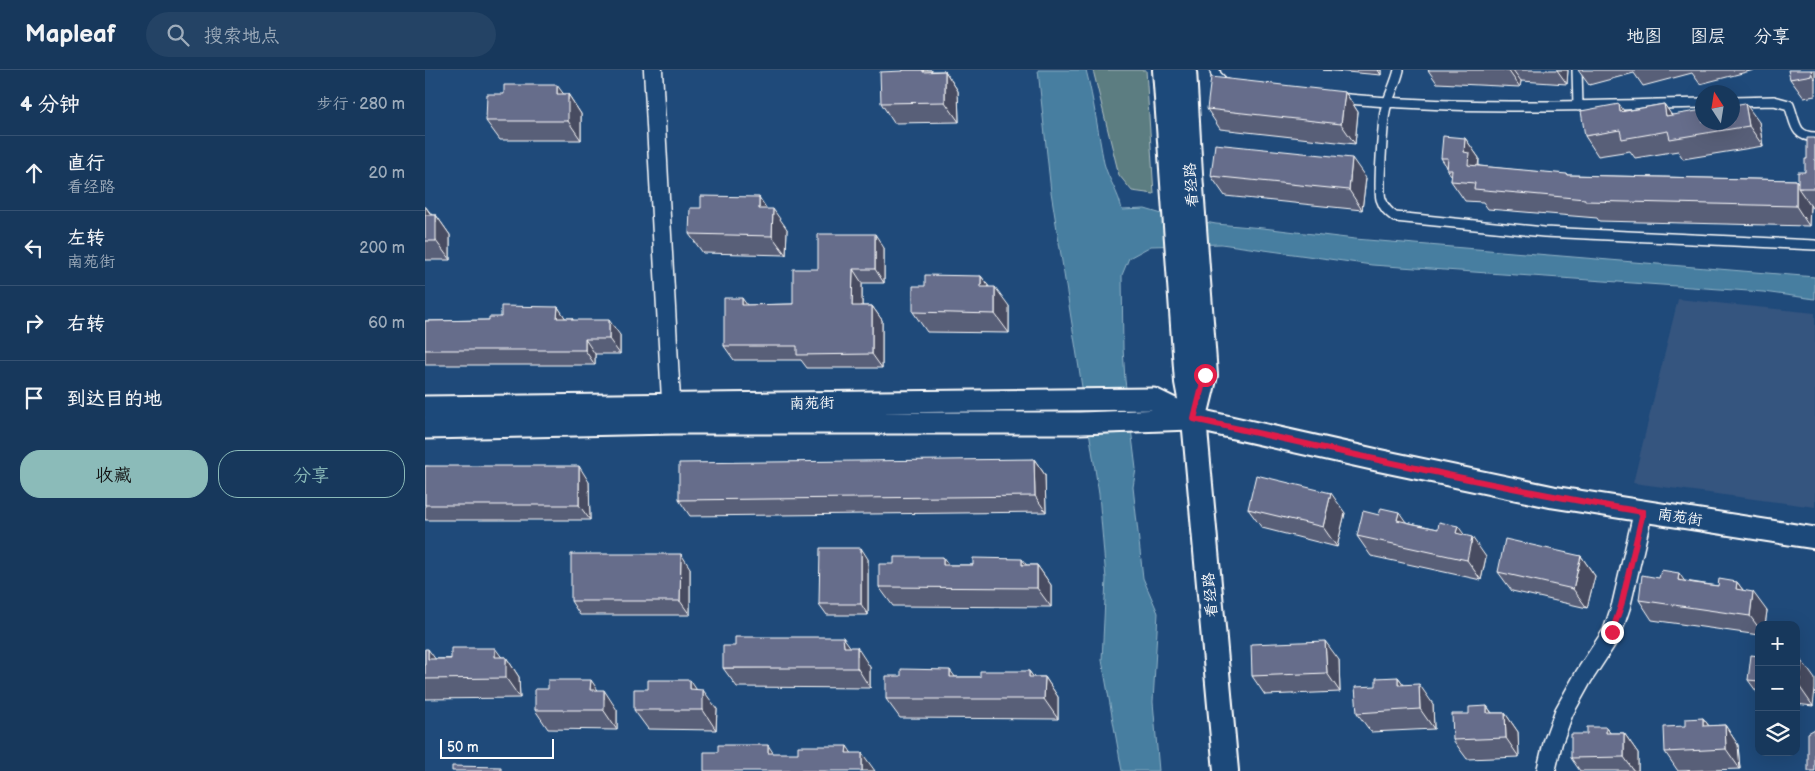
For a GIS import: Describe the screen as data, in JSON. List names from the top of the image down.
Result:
{
  "streets": {
    "main road": ["看经路"],
    "street": ["南苑街"]
  },
  "crossings": [
    ["看经路", "南苑街"]
  ],
  "scale_bar": "50 m",
  "north": "top",
  "page": {
    "header": "Mapleaf",
    "search": "搜索地点",
    "nav": ["地图", "图层", "分享"],
    "heading": ["4 分钟", "步行 · 280 m"],
    "list": [
      ["直行", "看经路", "20 m"],
      ["左转", "南苑街", "200 m"],
      ["右转", "60 m"],
      "到达目的地"
    ],
    "buttons": ["收藏", "分享"],
    "map_buttons": ["+", "−"],
    "scale": "50 m"
  }
}
